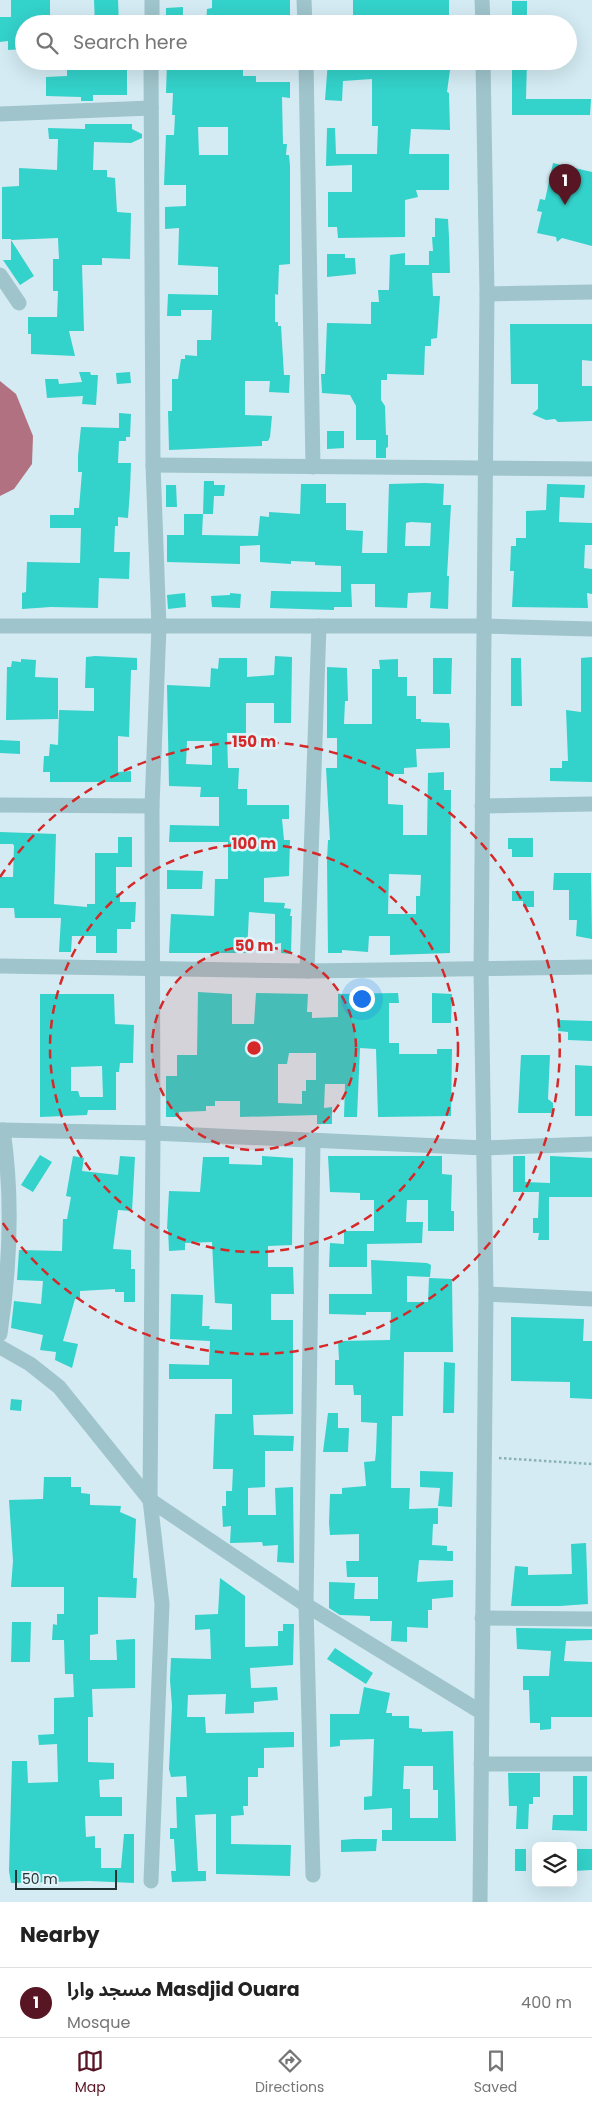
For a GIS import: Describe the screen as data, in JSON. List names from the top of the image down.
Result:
{
  "scale_bar": "50 m",
  "page": {
    "search": "Search here",
    "pins": "1",
    "scale": "50 m",
    "heading": "Nearby",
    "list": [
      {
        "mark": "1",
        "name": "مسجد وارا Masdjid Ouara",
        "note": "Mosque",
        "value": "400 m"
      }
    ],
    "nav": ["Map", "Directions", "Saved"]
  },
  "rings": ["150 m", "100 m", "50 m"]
}
